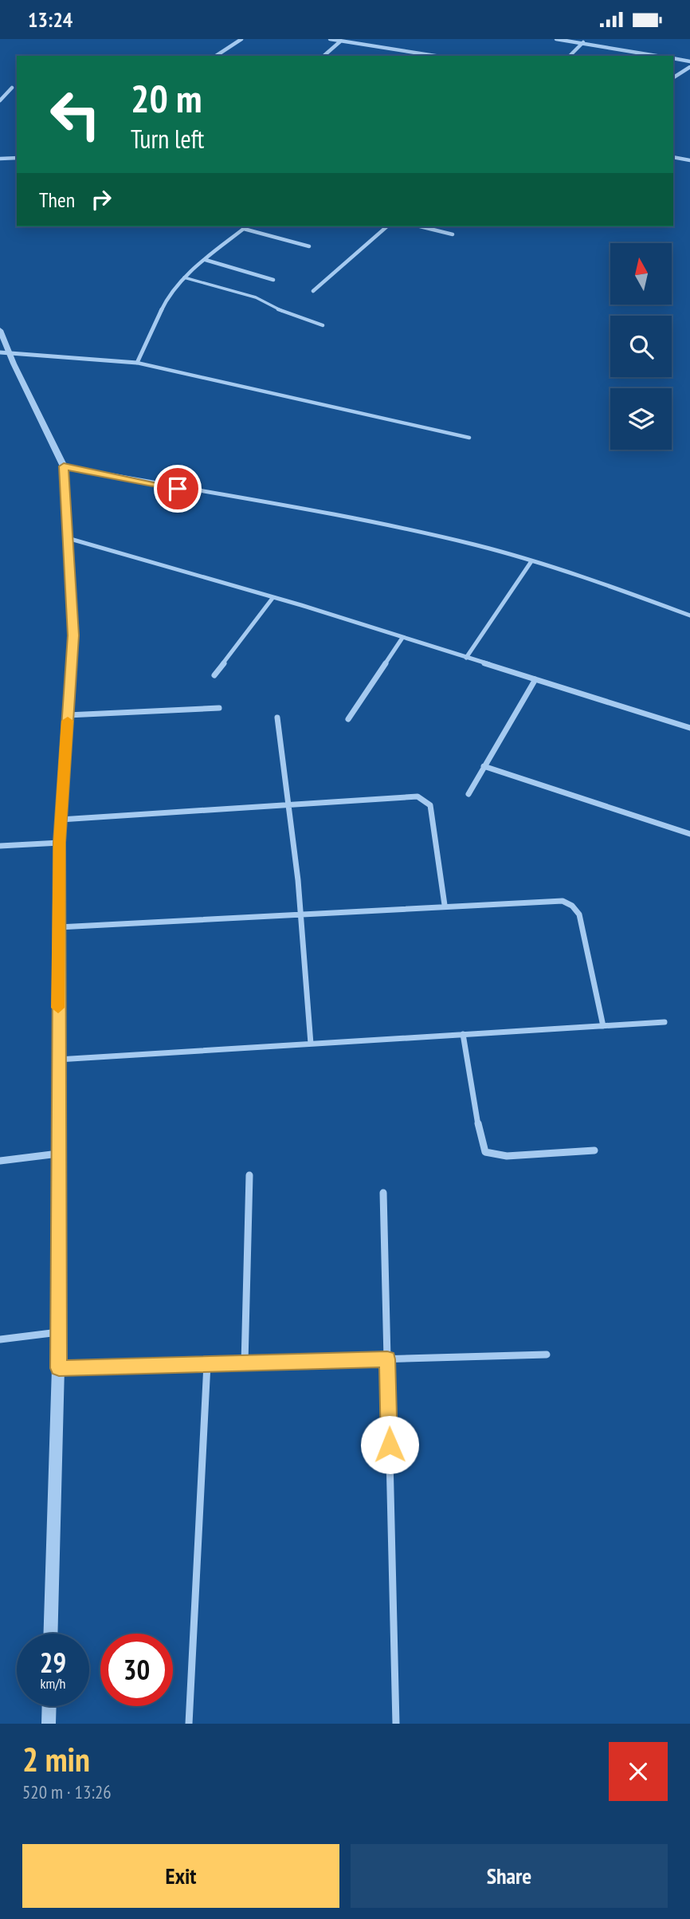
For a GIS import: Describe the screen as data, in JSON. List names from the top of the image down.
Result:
{
  "north": "top",
  "page": {
    "status": "13:24",
    "turn": ["20 m", "Turn left"],
    "then": "Then",
    "speed": "29 km/h",
    "limit": "30",
    "heading": ["2 min", "520 m · 13:26"],
    "buttons": ["Exit", "Share"]
  }
}
